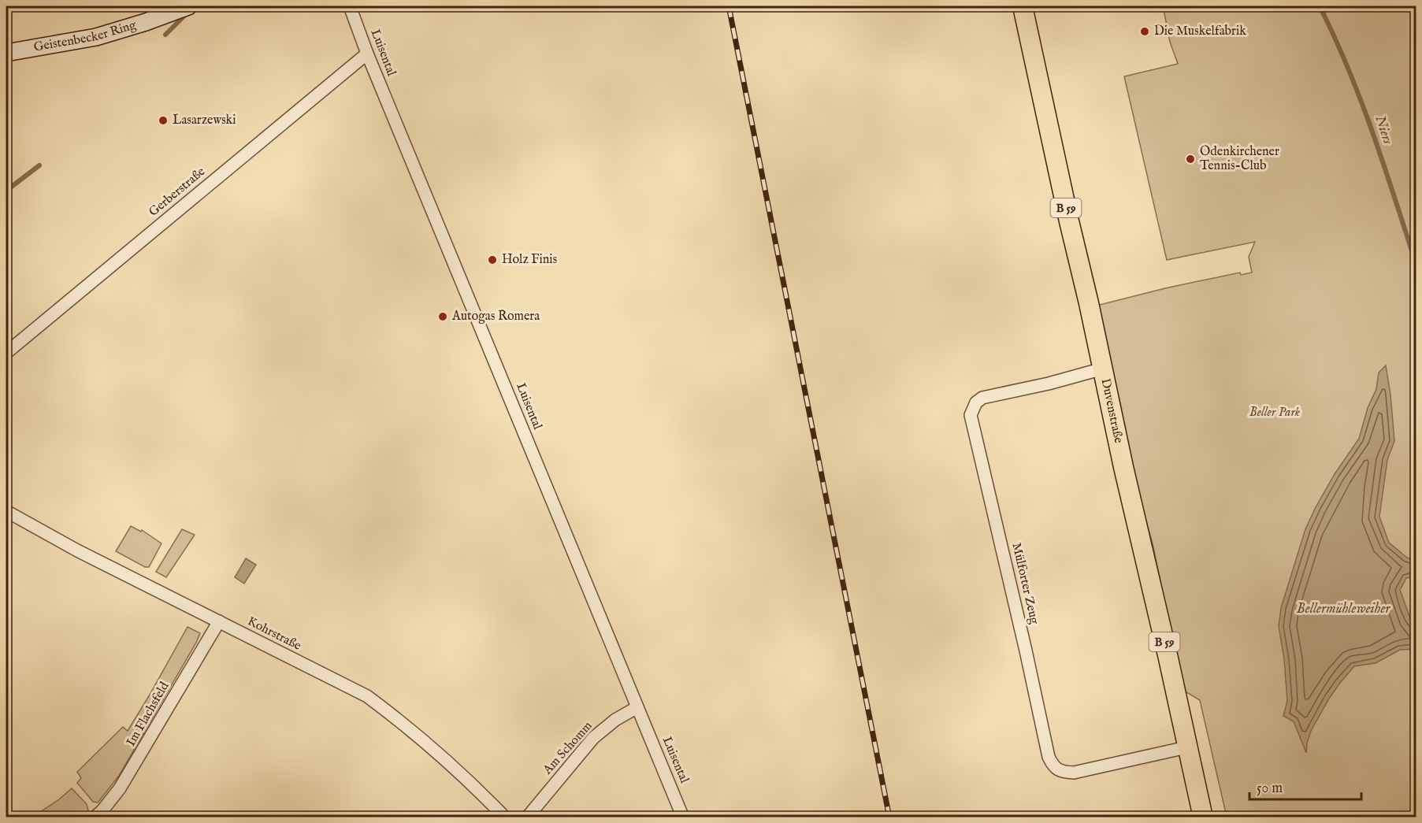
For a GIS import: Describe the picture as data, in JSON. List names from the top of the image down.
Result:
{
  "streets": {
    "main road": ["Geistenbecker Ring", "B 59", "Duvenstraße"],
    "street": [
      "Luisental",
      "Gerberstraße",
      "Mülforter Zeug",
      "Kohrstraße",
      "Im Flachsfeld",
      "Am Schomm"
    ]
  },
  "crossings": [
    ["Luisental", "Gerberstraße"],
    ["Luisental", "Am Schomm"],
    ["Duvenstraße", "Mülforter Zeug"],
    ["Kohrstraße", "Im Flachsfeld"]
  ],
  "water": ["Niers", "Bellermühleweiher"],
  "parks": ["Beller Park"],
  "places": [
    "Die Muskelfabrik",
    "Lasarzewski",
    "Odenkirchener Tennis-Club",
    "Holz Finis",
    "Autogas Romera"
  ],
  "scale_bar": "50 m"
}
